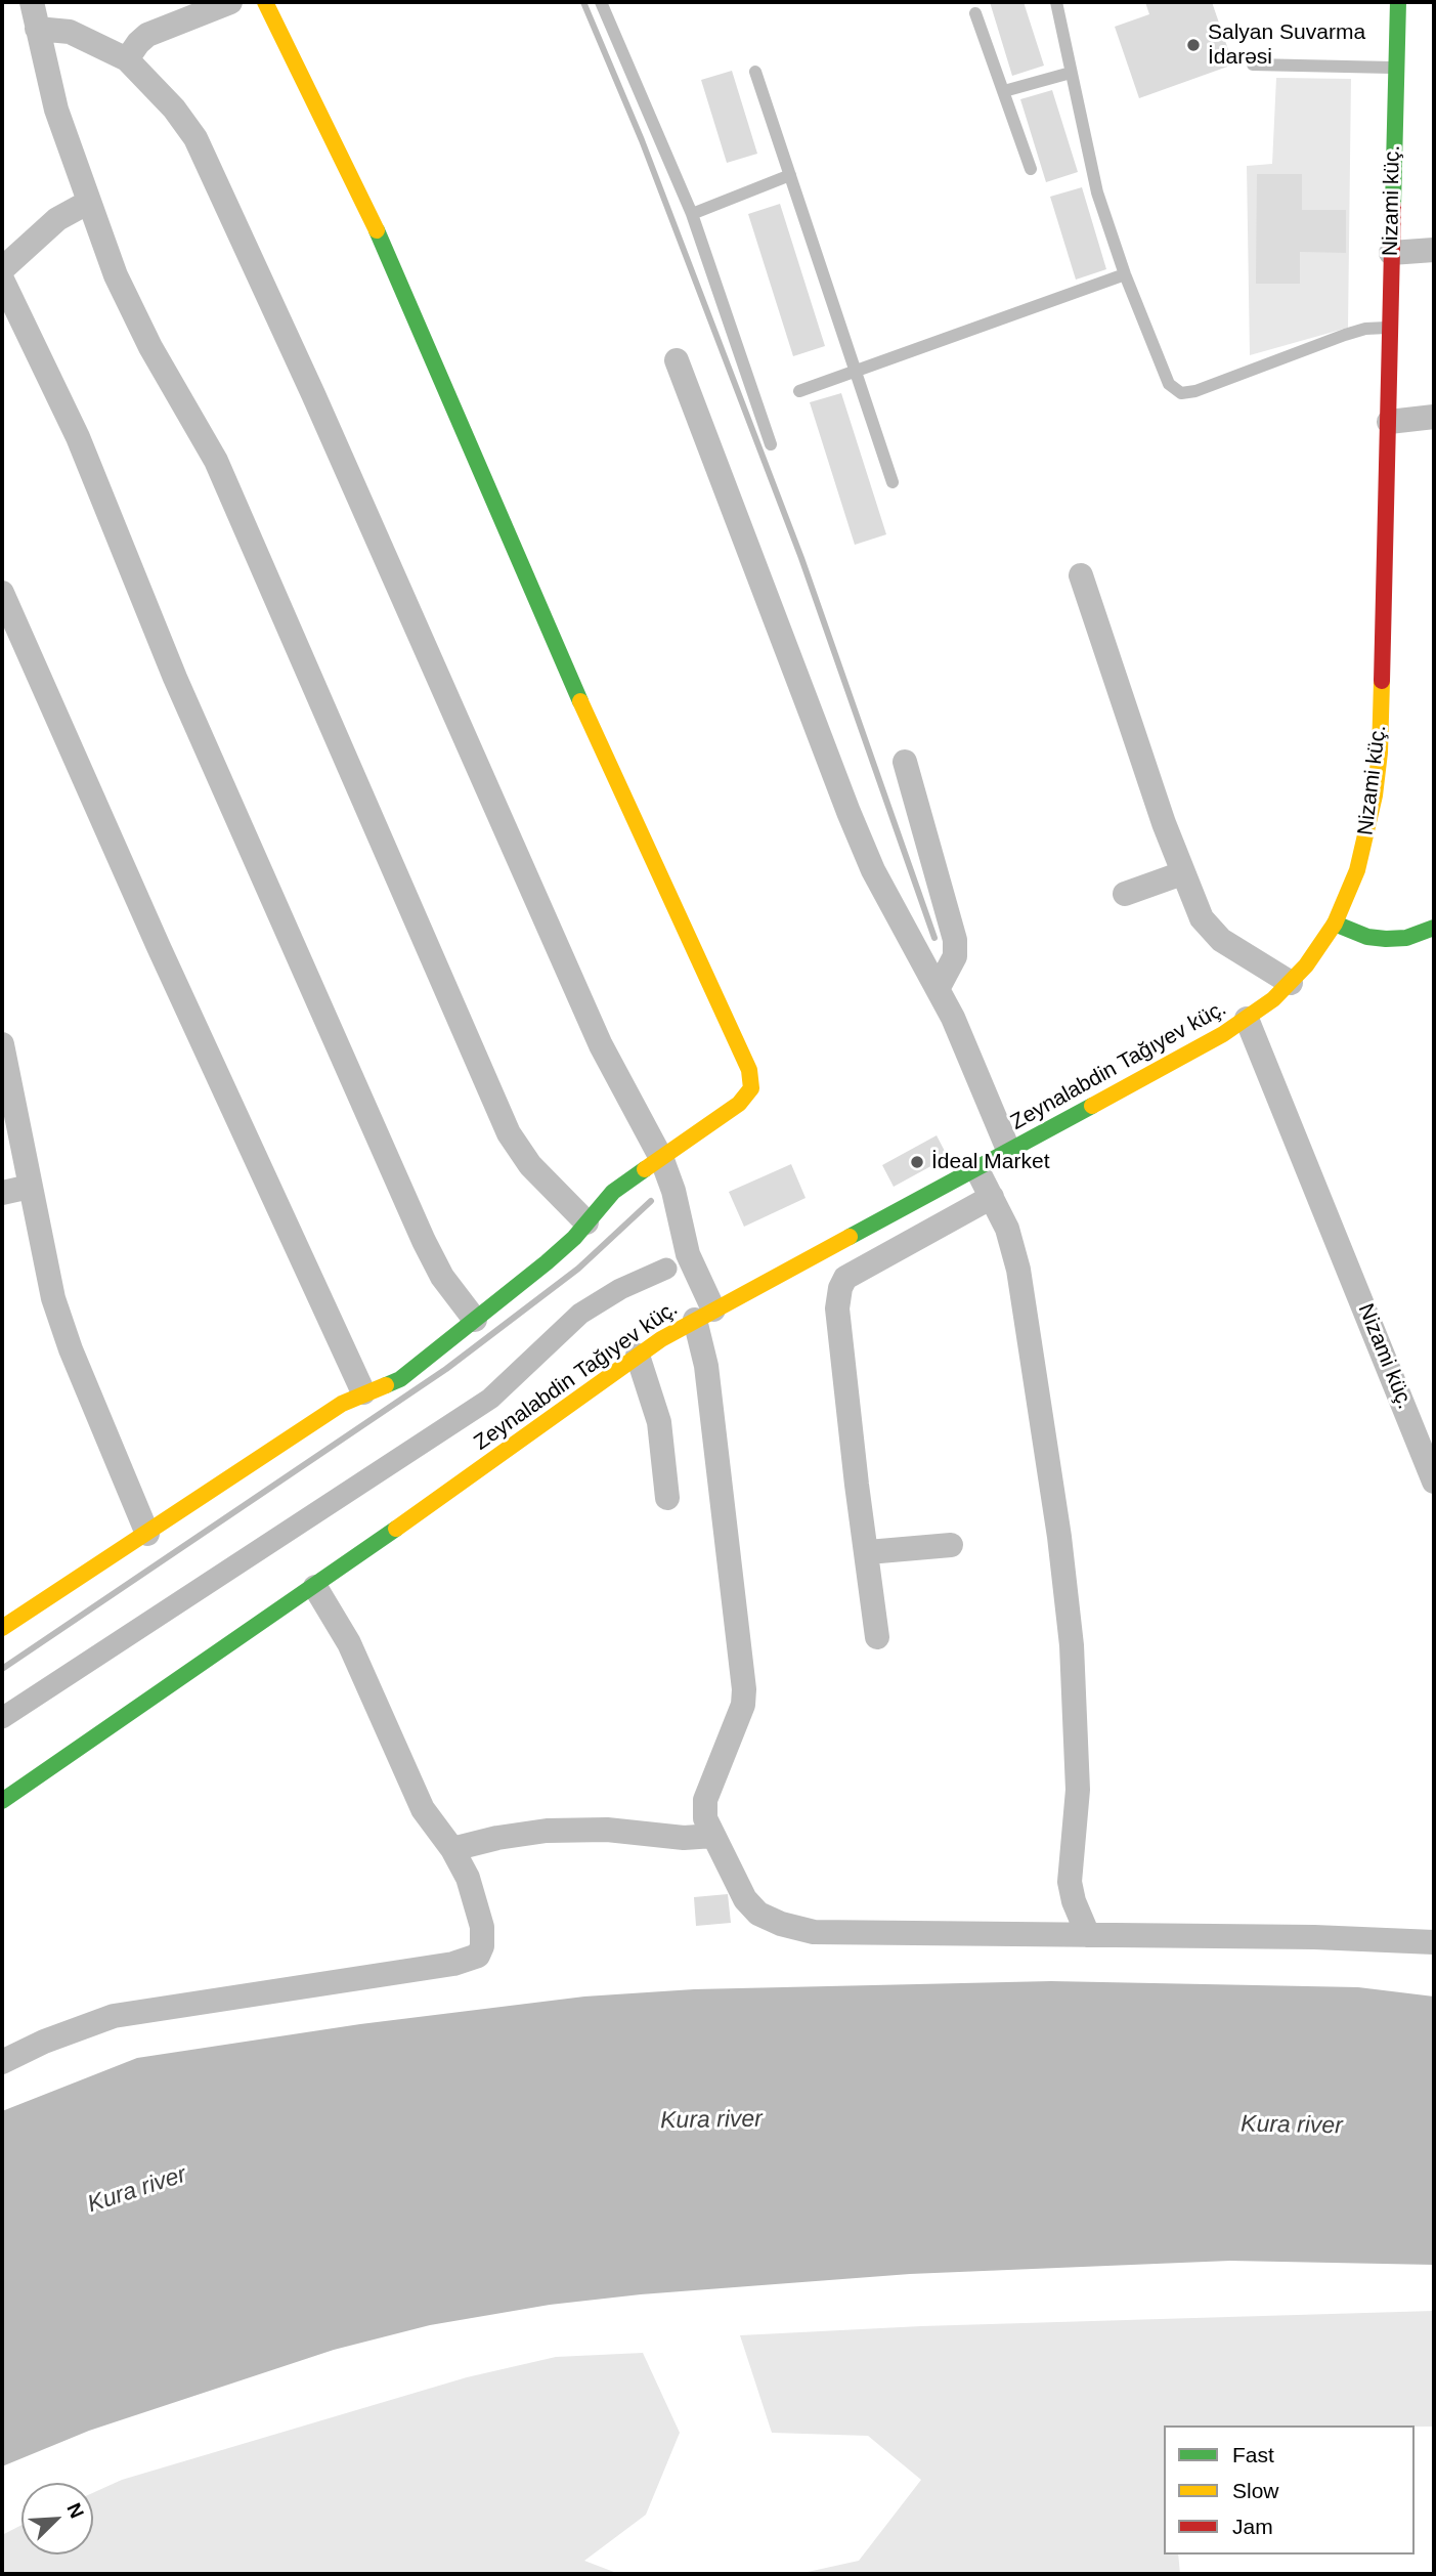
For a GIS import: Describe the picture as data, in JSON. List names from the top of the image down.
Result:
{
  "streets": {
    "main road": ["Nizami küç.", "Zeynalabdin Tağıyev küç."]
  },
  "crossings": [
    ["Nizami küç.", "Zeynalabdin Tağıyev küç."]
  ],
  "water": ["Kura river"],
  "places": ["Salyan Suvarma İdarəsi", "İdeal Market"],
  "legend": ["Fast", "Slow", "Jam"],
  "north": "top right"
}
